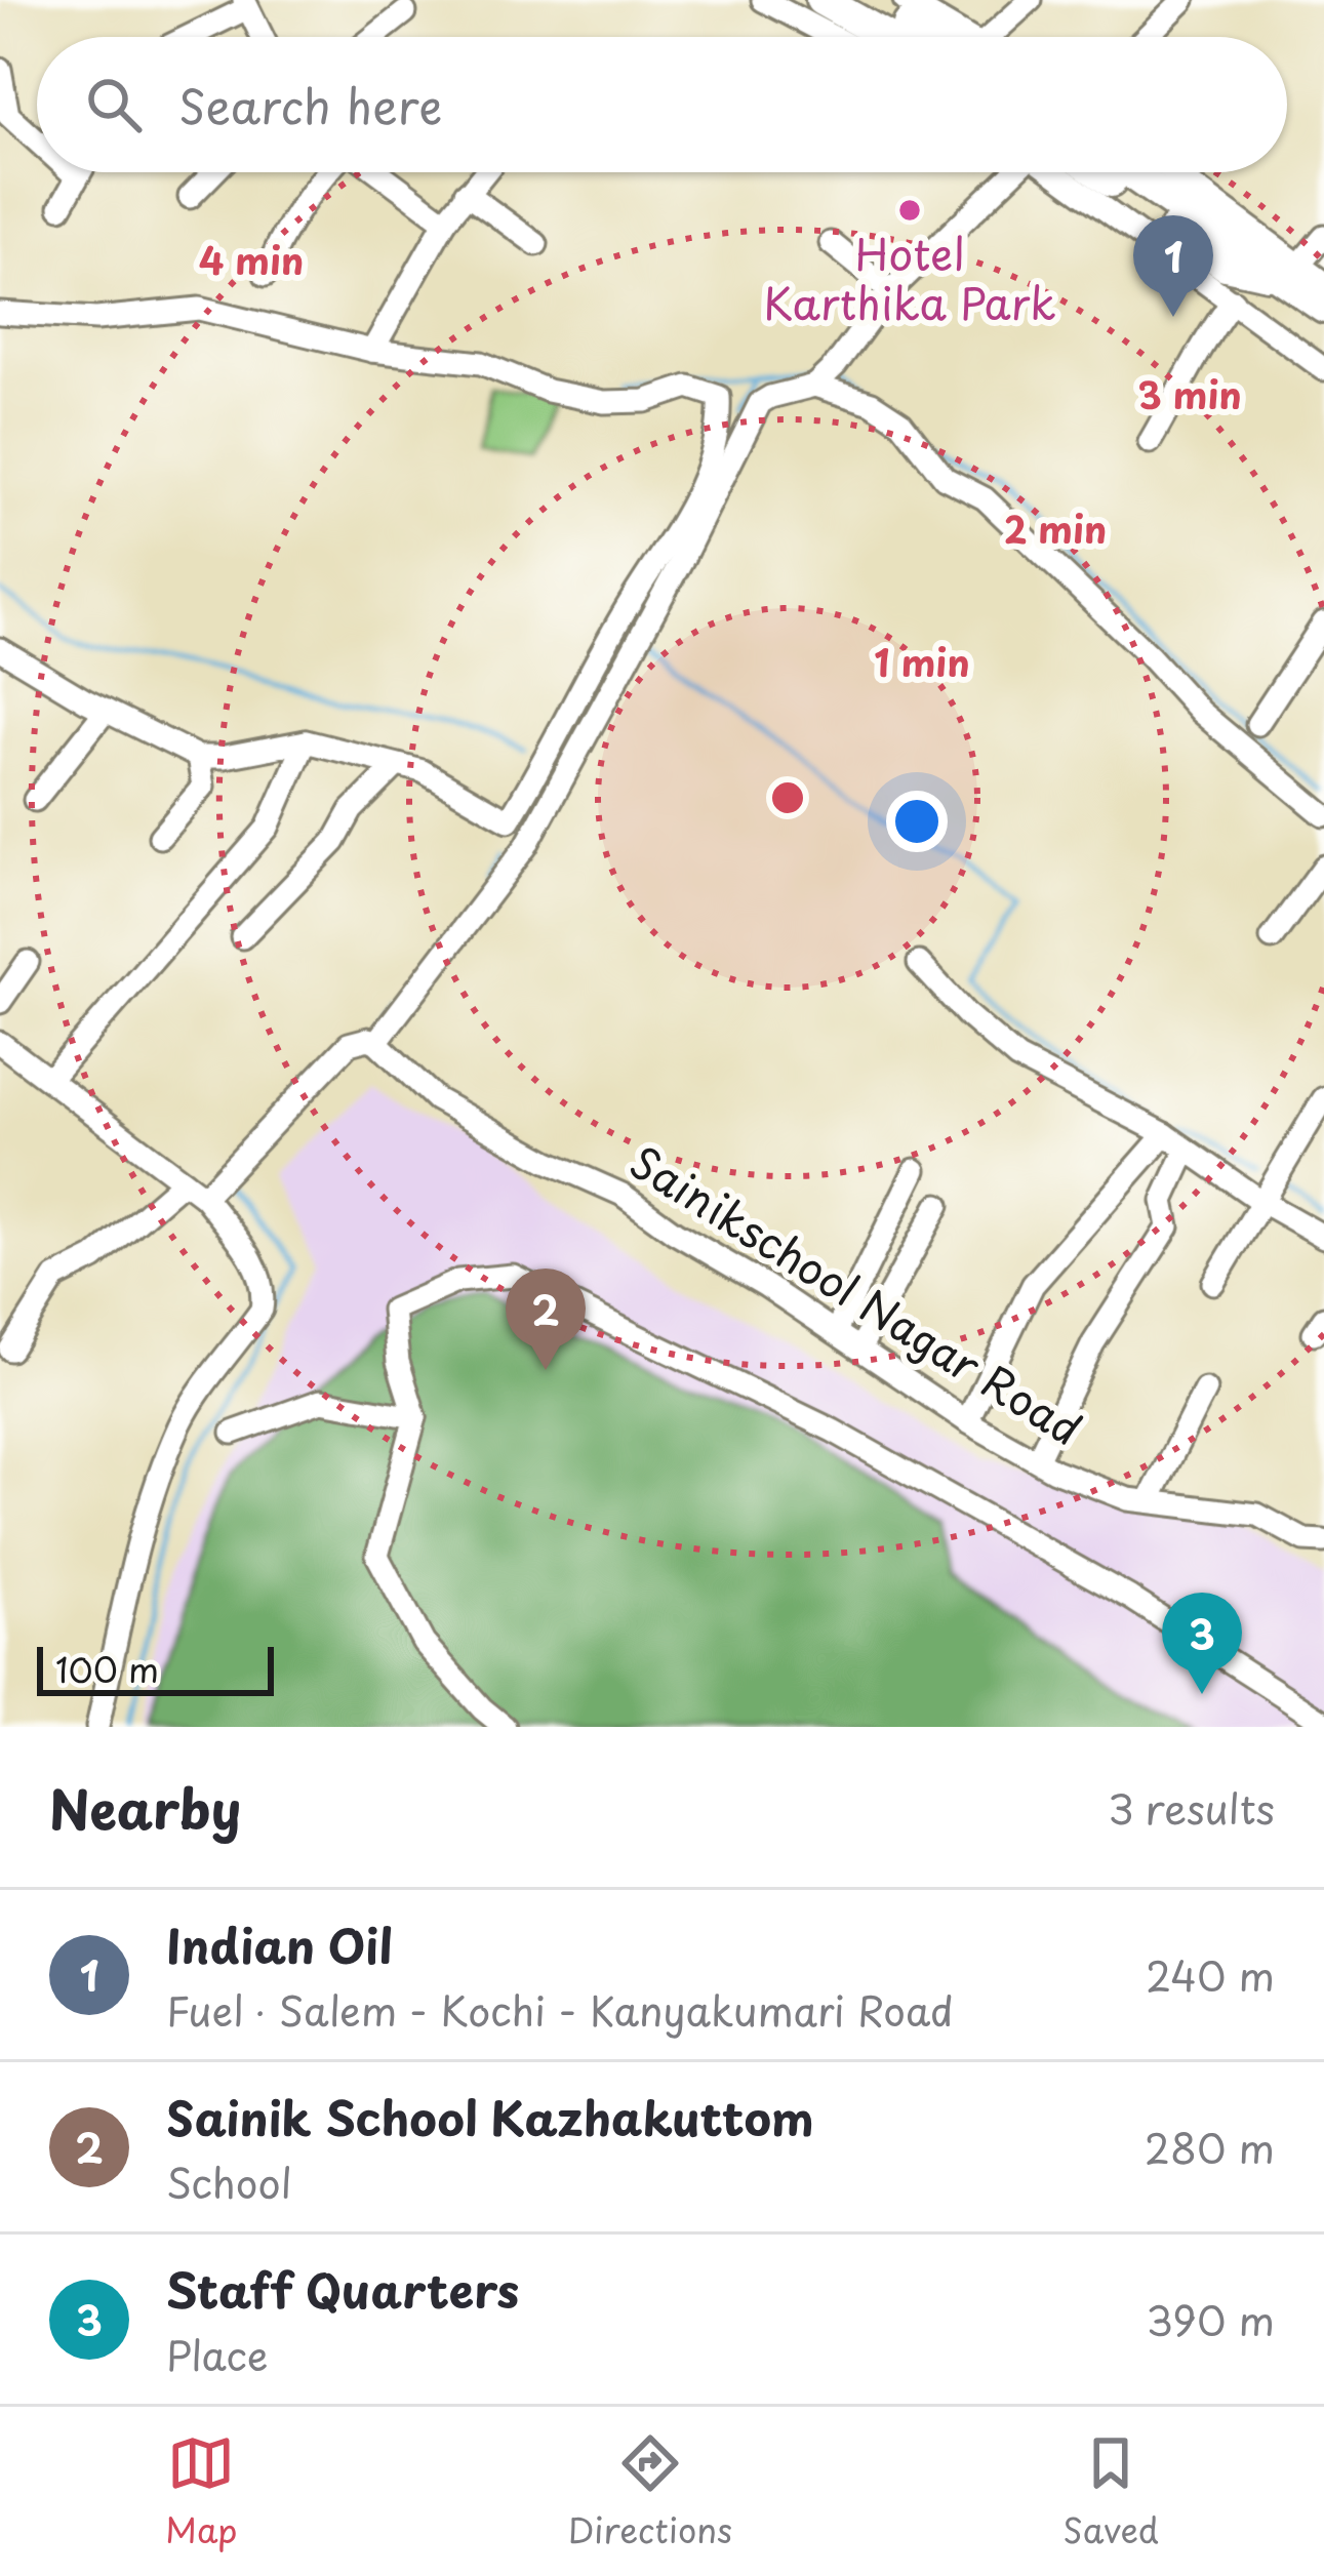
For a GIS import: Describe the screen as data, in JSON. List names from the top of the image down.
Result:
{
  "streets": {
    "street": ["Sainikschool Nagar Road"]
  },
  "places": ["Hotel Karthika Park"],
  "scale_bar": "100 m",
  "page": {
    "search": "Search here",
    "pins": ["1", "2", "3"],
    "scale": "100 m",
    "heading": ["Nearby", "3 results"],
    "list": [
      {
        "mark": "1",
        "name": "Indian Oil",
        "note": "Fuel · Salem - Kochi - Kanyakumari Road",
        "value": "240 m"
      },
      {
        "mark": "2",
        "name": "Sainik School Kazhakuttom",
        "note": "School",
        "value": "280 m"
      },
      {
        "mark": "3",
        "name": "Staff Quarters",
        "note": "Place",
        "value": "390 m"
      }
    ],
    "nav": ["Map", "Directions", "Saved"]
  },
  "rings": [
    "4 min",
    "3 min",
    "2 min",
    "1 min"
  ]
}
